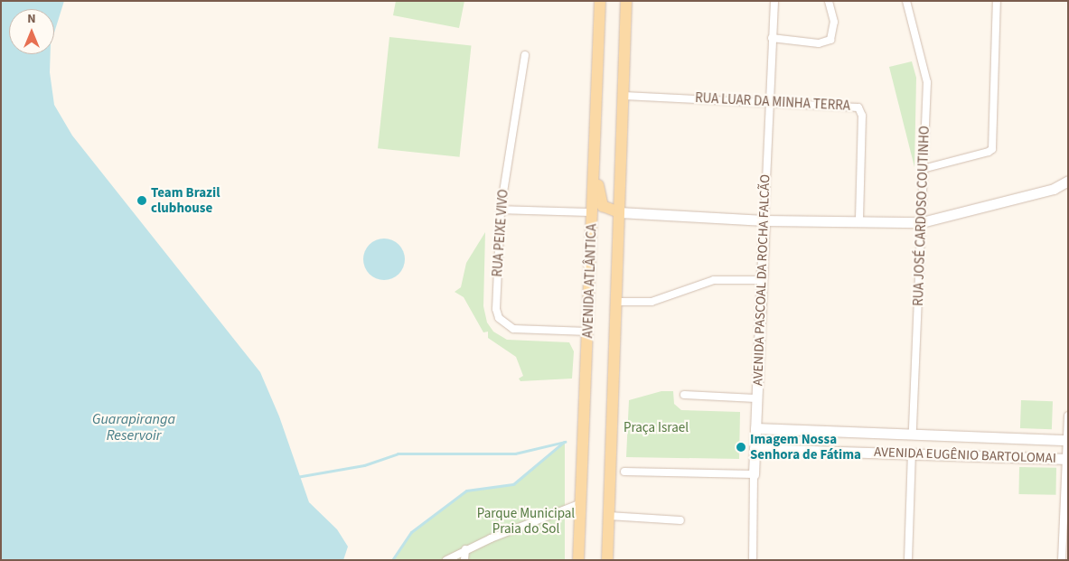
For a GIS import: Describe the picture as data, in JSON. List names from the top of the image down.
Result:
{
  "streets": {
    "main road": ["AVENIDA ATLÂNTICA"],
    "street": [
      "RUA LUAR DA MINHA TERRA",
      "RUA JOSÉ CARDOSO COUTINHO",
      "RUA PEIXE VIVO",
      "AVENIDA PASCOAL DA ROCHA FALCÃO",
      "AVENIDA EUGÊNIO BARTOLOMAI"
    ]
  },
  "crossings": [
    ["RUA LUAR DA MINHA TERRA", "AVENIDA PASCOAL DA ROCHA FALCÃO"],
    ["RUA LUAR DA MINHA TERRA", "AVENIDA ATLÂNTICA"],
    ["RUA JOSÉ CARDOSO COUTINHO", "AVENIDA EUGÊNIO BARTOLOMAI"],
    ["RUA PEIXE VIVO", "AVENIDA ATLÂNTICA"],
    ["AVENIDA PASCOAL DA ROCHA FALCÃO", "AVENIDA EUGÊNIO BARTOLOMAI"]
  ],
  "water": ["Guarapiranga Reservoir"],
  "parks": ["Praça Israel", "Parque Municipal Praia do Sol"],
  "places": ["Team Brazil clubhouse", "Imagem Nossa Senhora de Fátima"],
  "north": "top"
}
